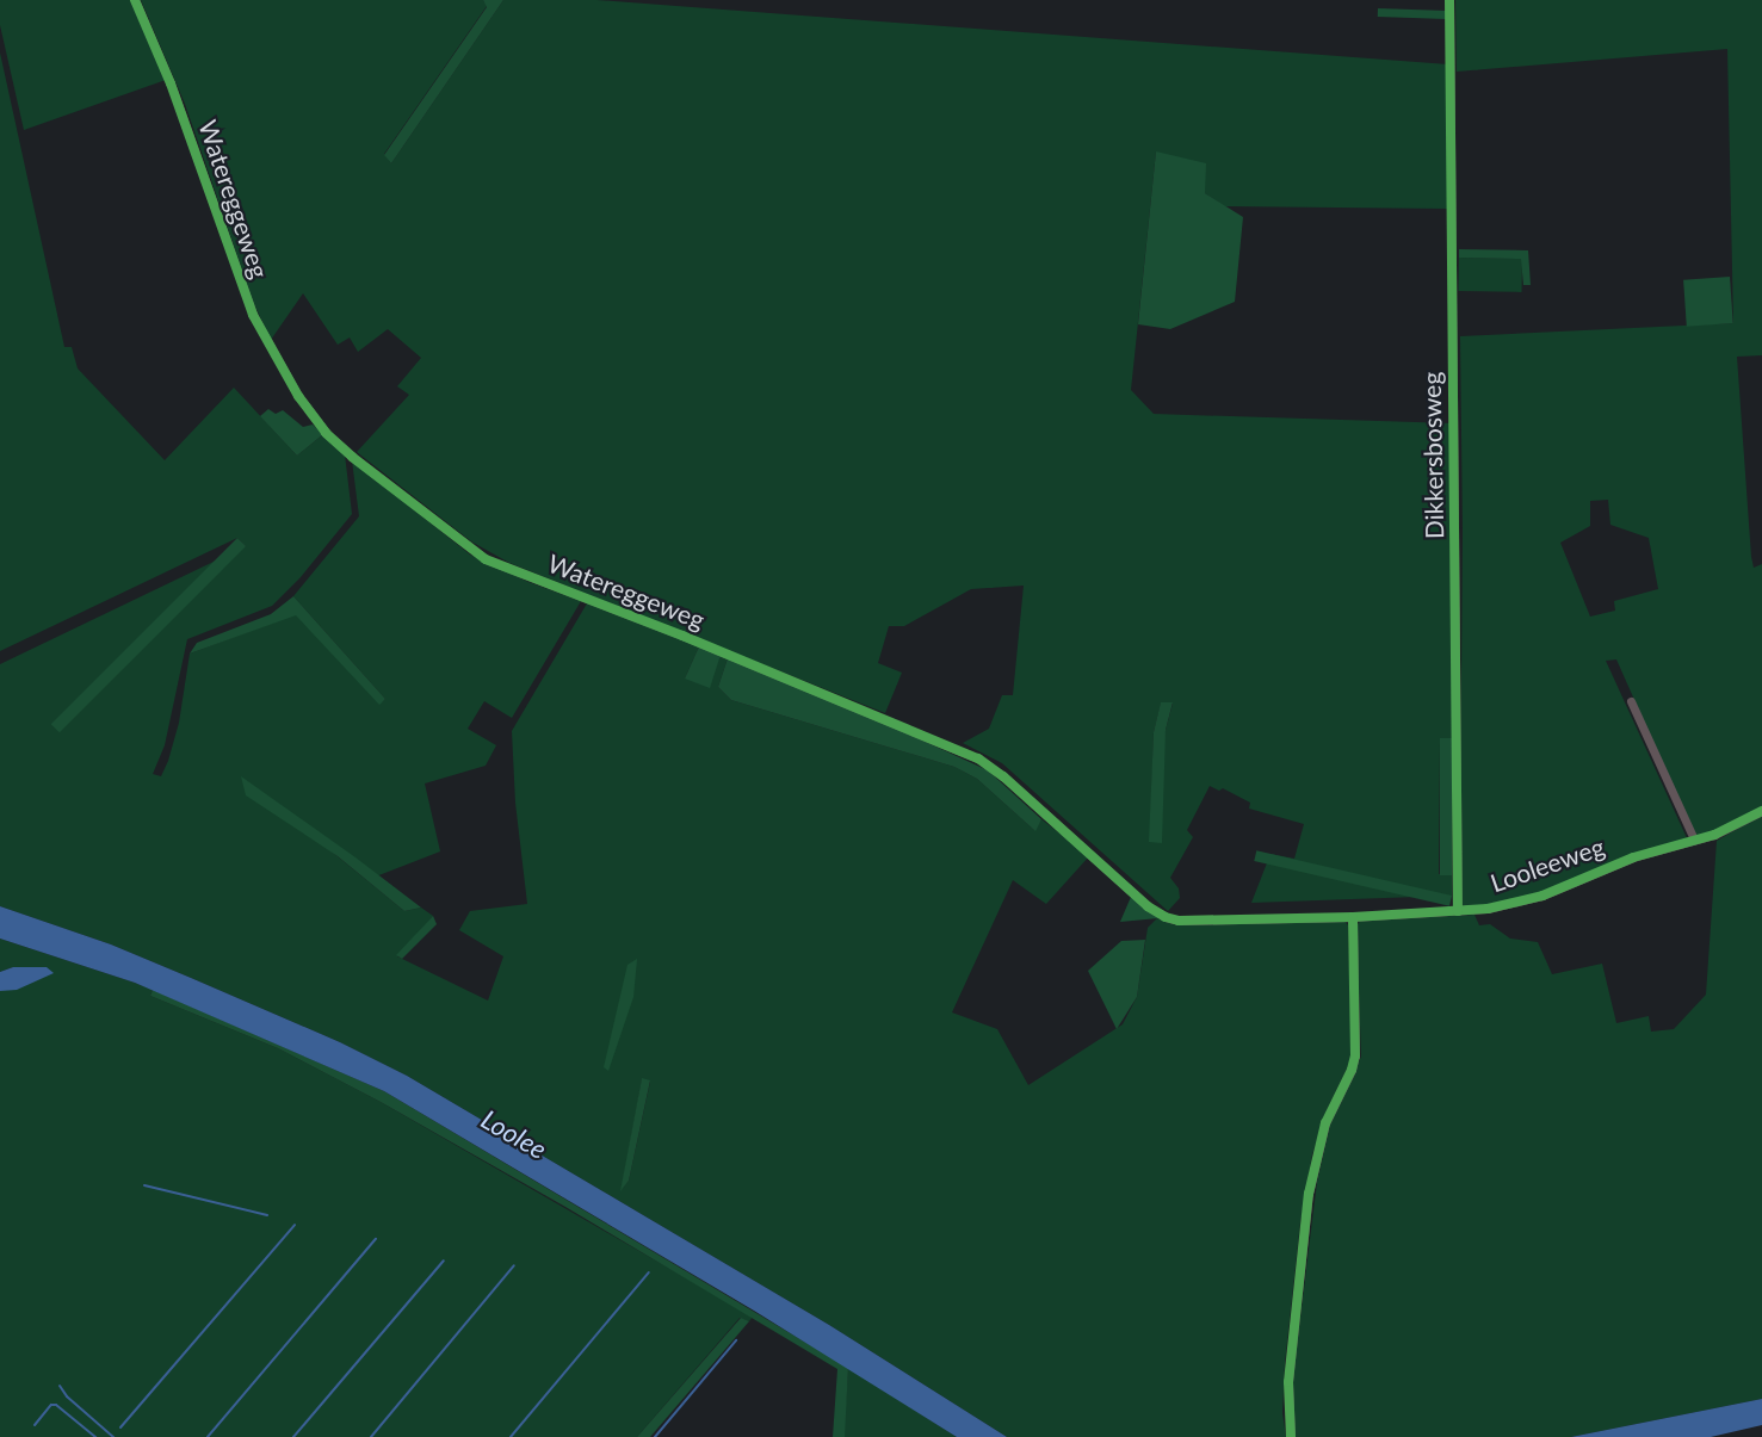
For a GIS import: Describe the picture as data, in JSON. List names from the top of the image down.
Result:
{
  "streets": {
    "street": ["Watereggeweg", "Dikkersbosweg", "Looleeweg"]
  },
  "crossings": [
    ["Watereggeweg", "Looleeweg"],
    ["Dikkersbosweg", "Looleeweg"]
  ],
  "water": ["Loolee"]
}
